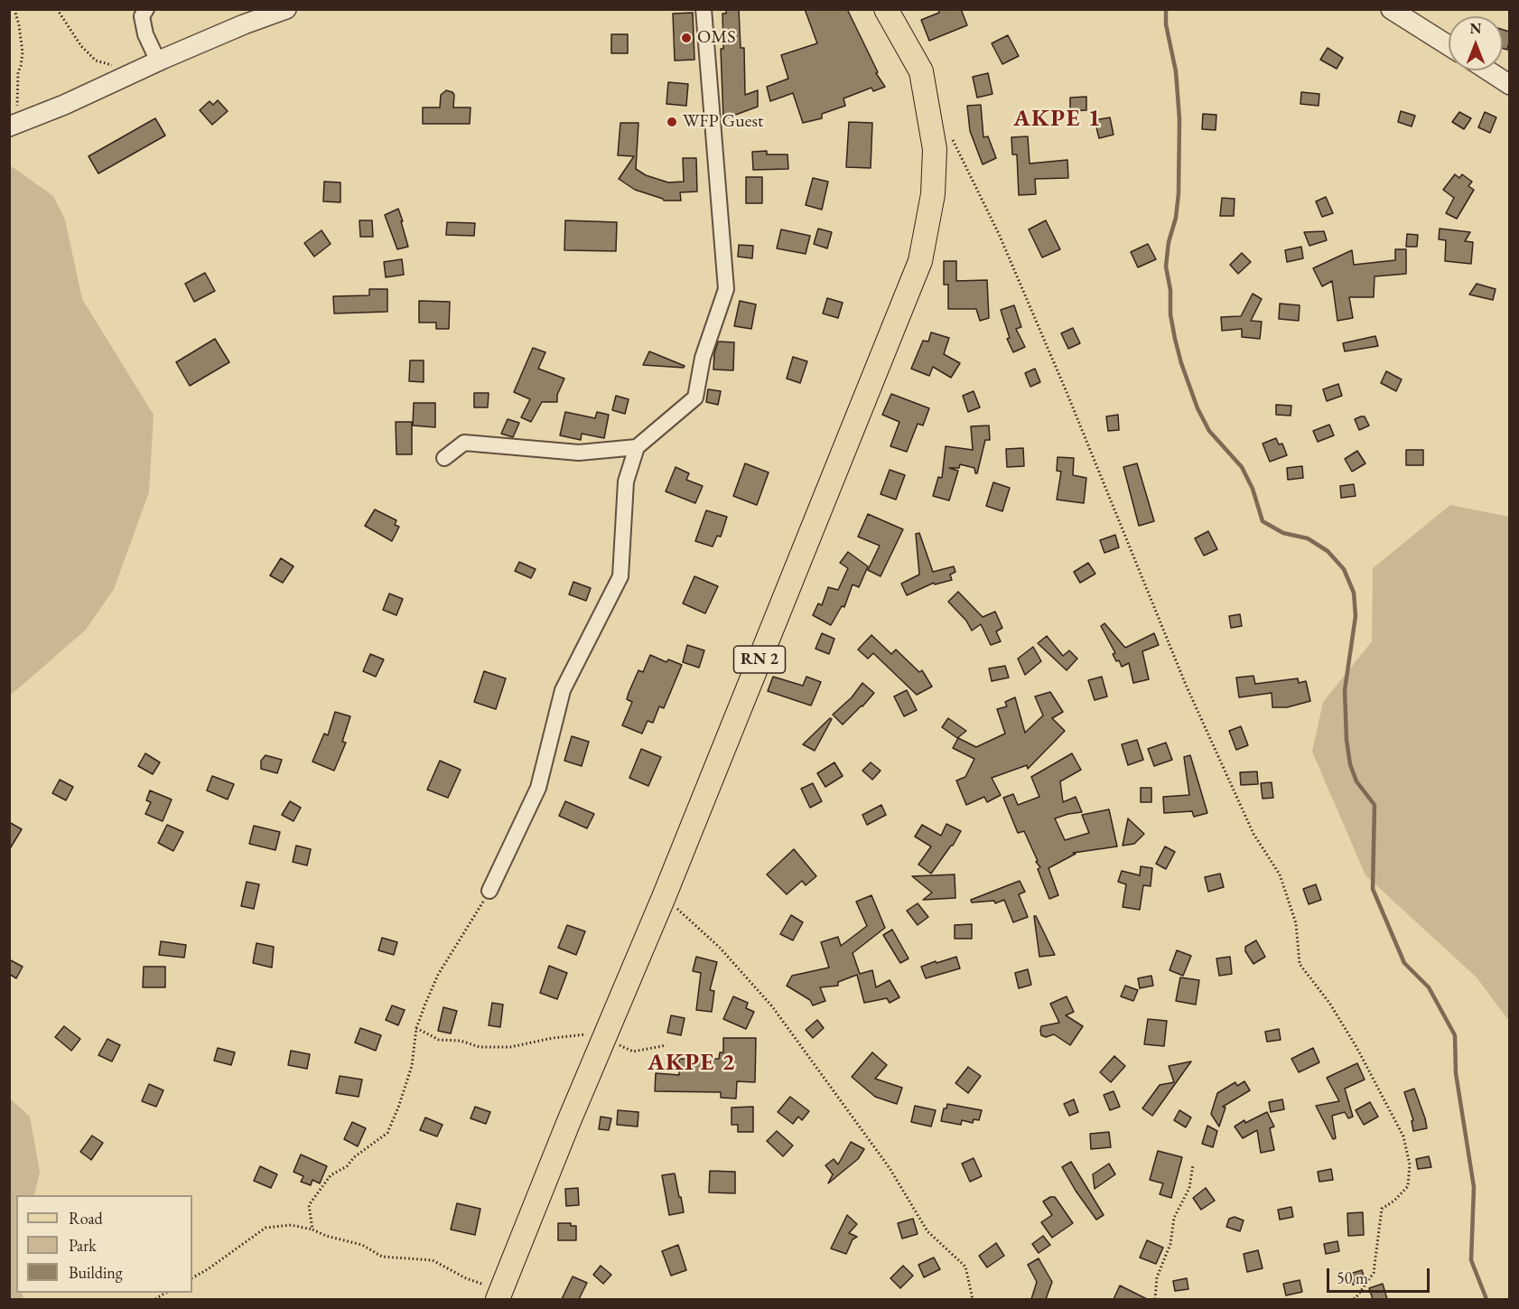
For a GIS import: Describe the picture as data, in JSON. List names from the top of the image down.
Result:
{
  "streets": {
    "main road": ["RN 2"]
  },
  "districts": ["AKPE 1", "AKPE 2"],
  "places": ["OMS", "WFP Guest"],
  "legend": ["Road", "Park", "Building"],
  "scale_bar": "50 m",
  "north": "top"
}
